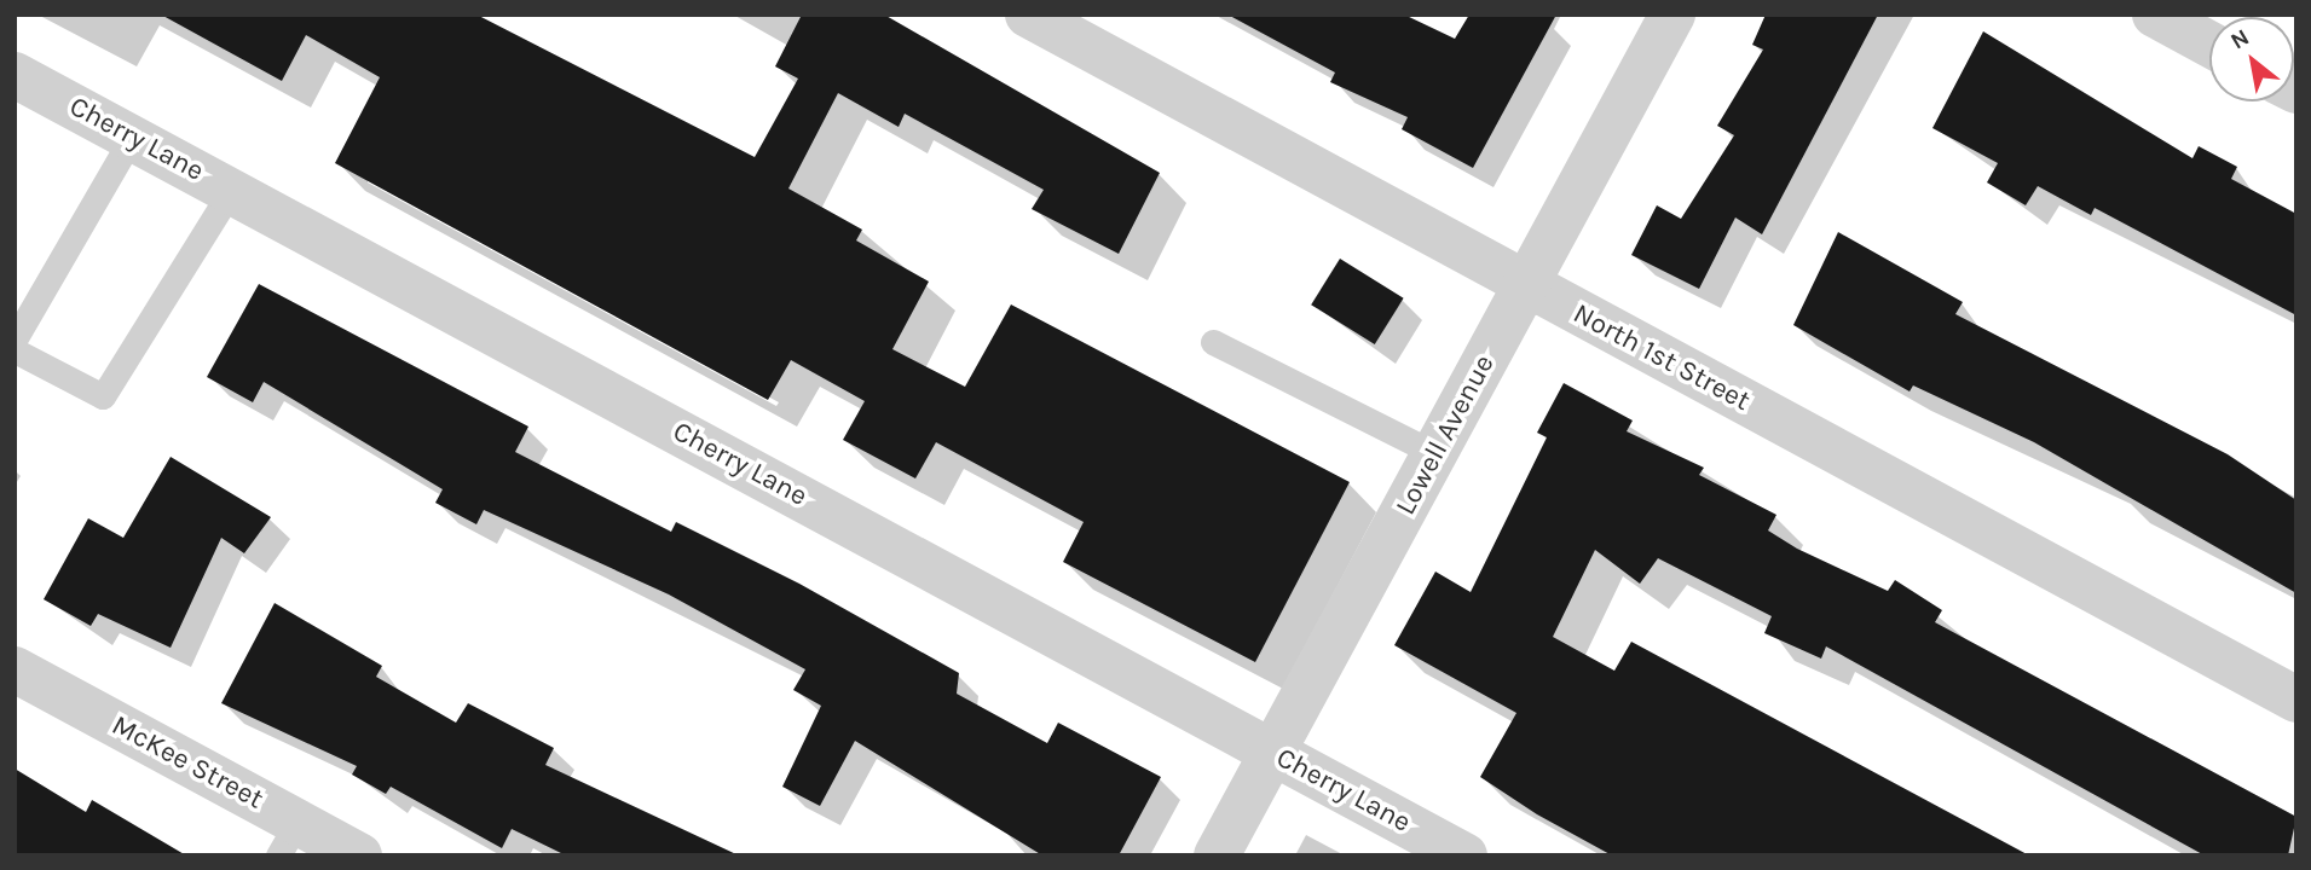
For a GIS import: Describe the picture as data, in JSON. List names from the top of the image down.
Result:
{
  "streets": {
    "street": [
      "Cherry Lane",
      "North 1st Street",
      "Lowell Avenue",
      "McKee Street"
    ]
  },
  "crossings": [
    ["Cherry Lane", "Lowell Avenue"],
    ["North 1st Street", "Lowell Avenue"]
  ],
  "north": "top left"
}
